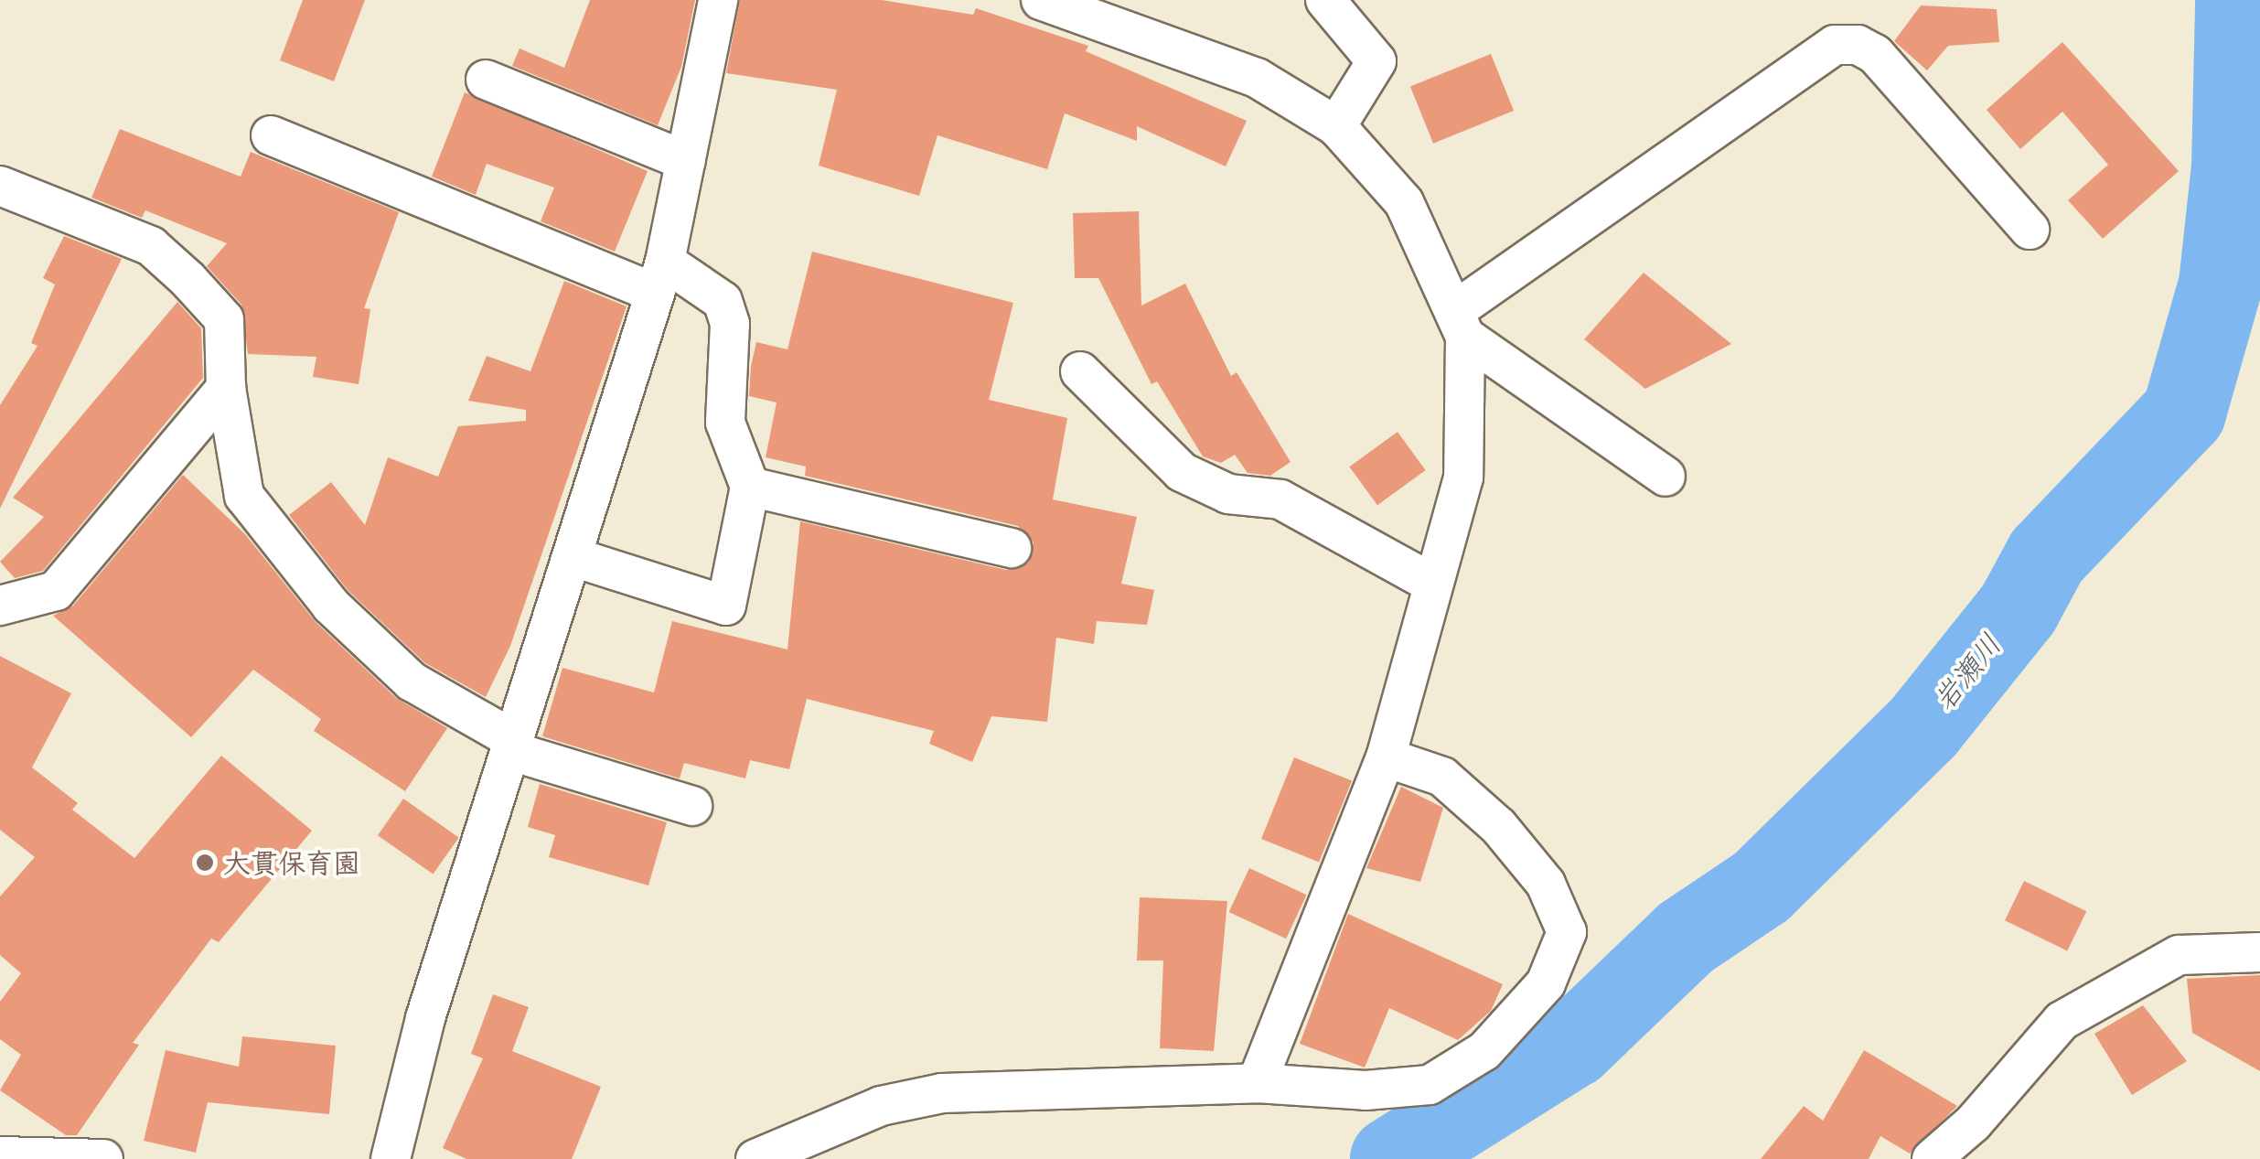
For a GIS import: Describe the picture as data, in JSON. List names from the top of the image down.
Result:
{
  "water": ["岩瀬川"],
  "places": ["大貫保育園"]
}
